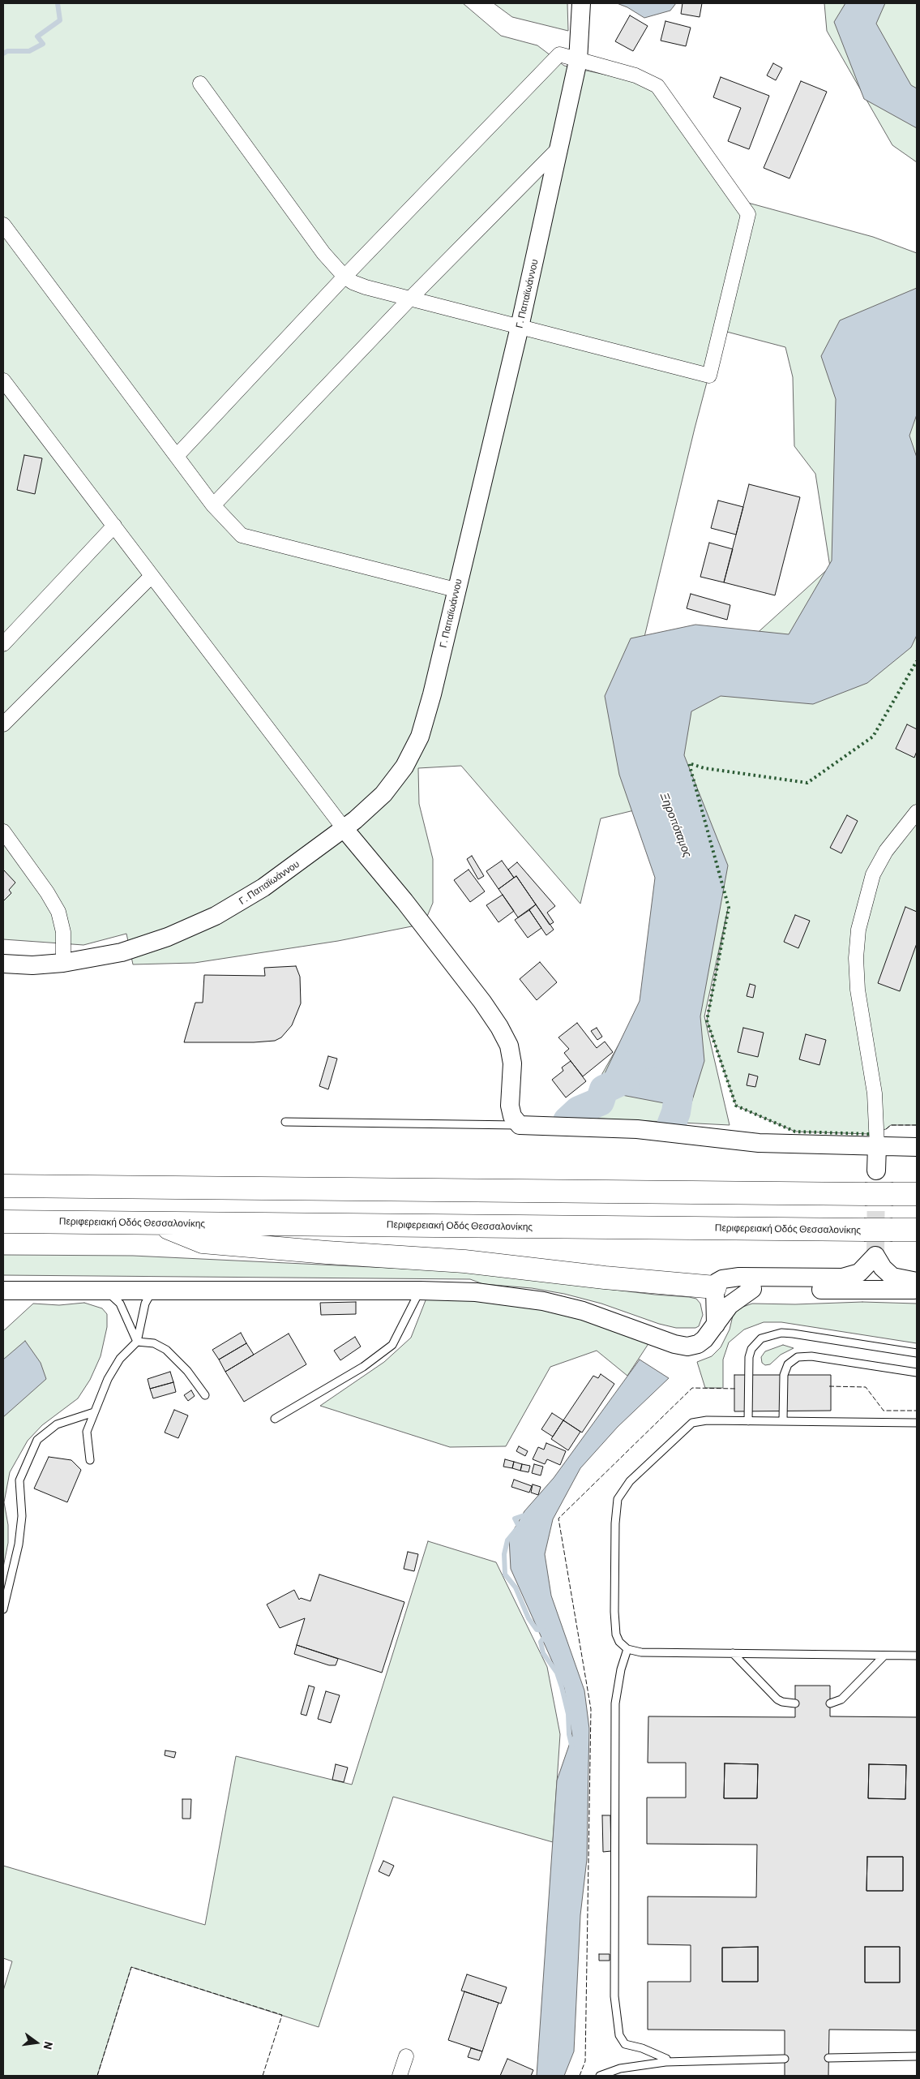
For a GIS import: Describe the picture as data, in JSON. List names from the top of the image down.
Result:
{
  "streets": {
    "highway": ["Περιφερειακή Οδός Θεσσαλονίκης"],
    "street": ["Γ. Παπαϊωάννου"]
  },
  "water": ["Ξηροπόταμος"],
  "north": "right"
}
